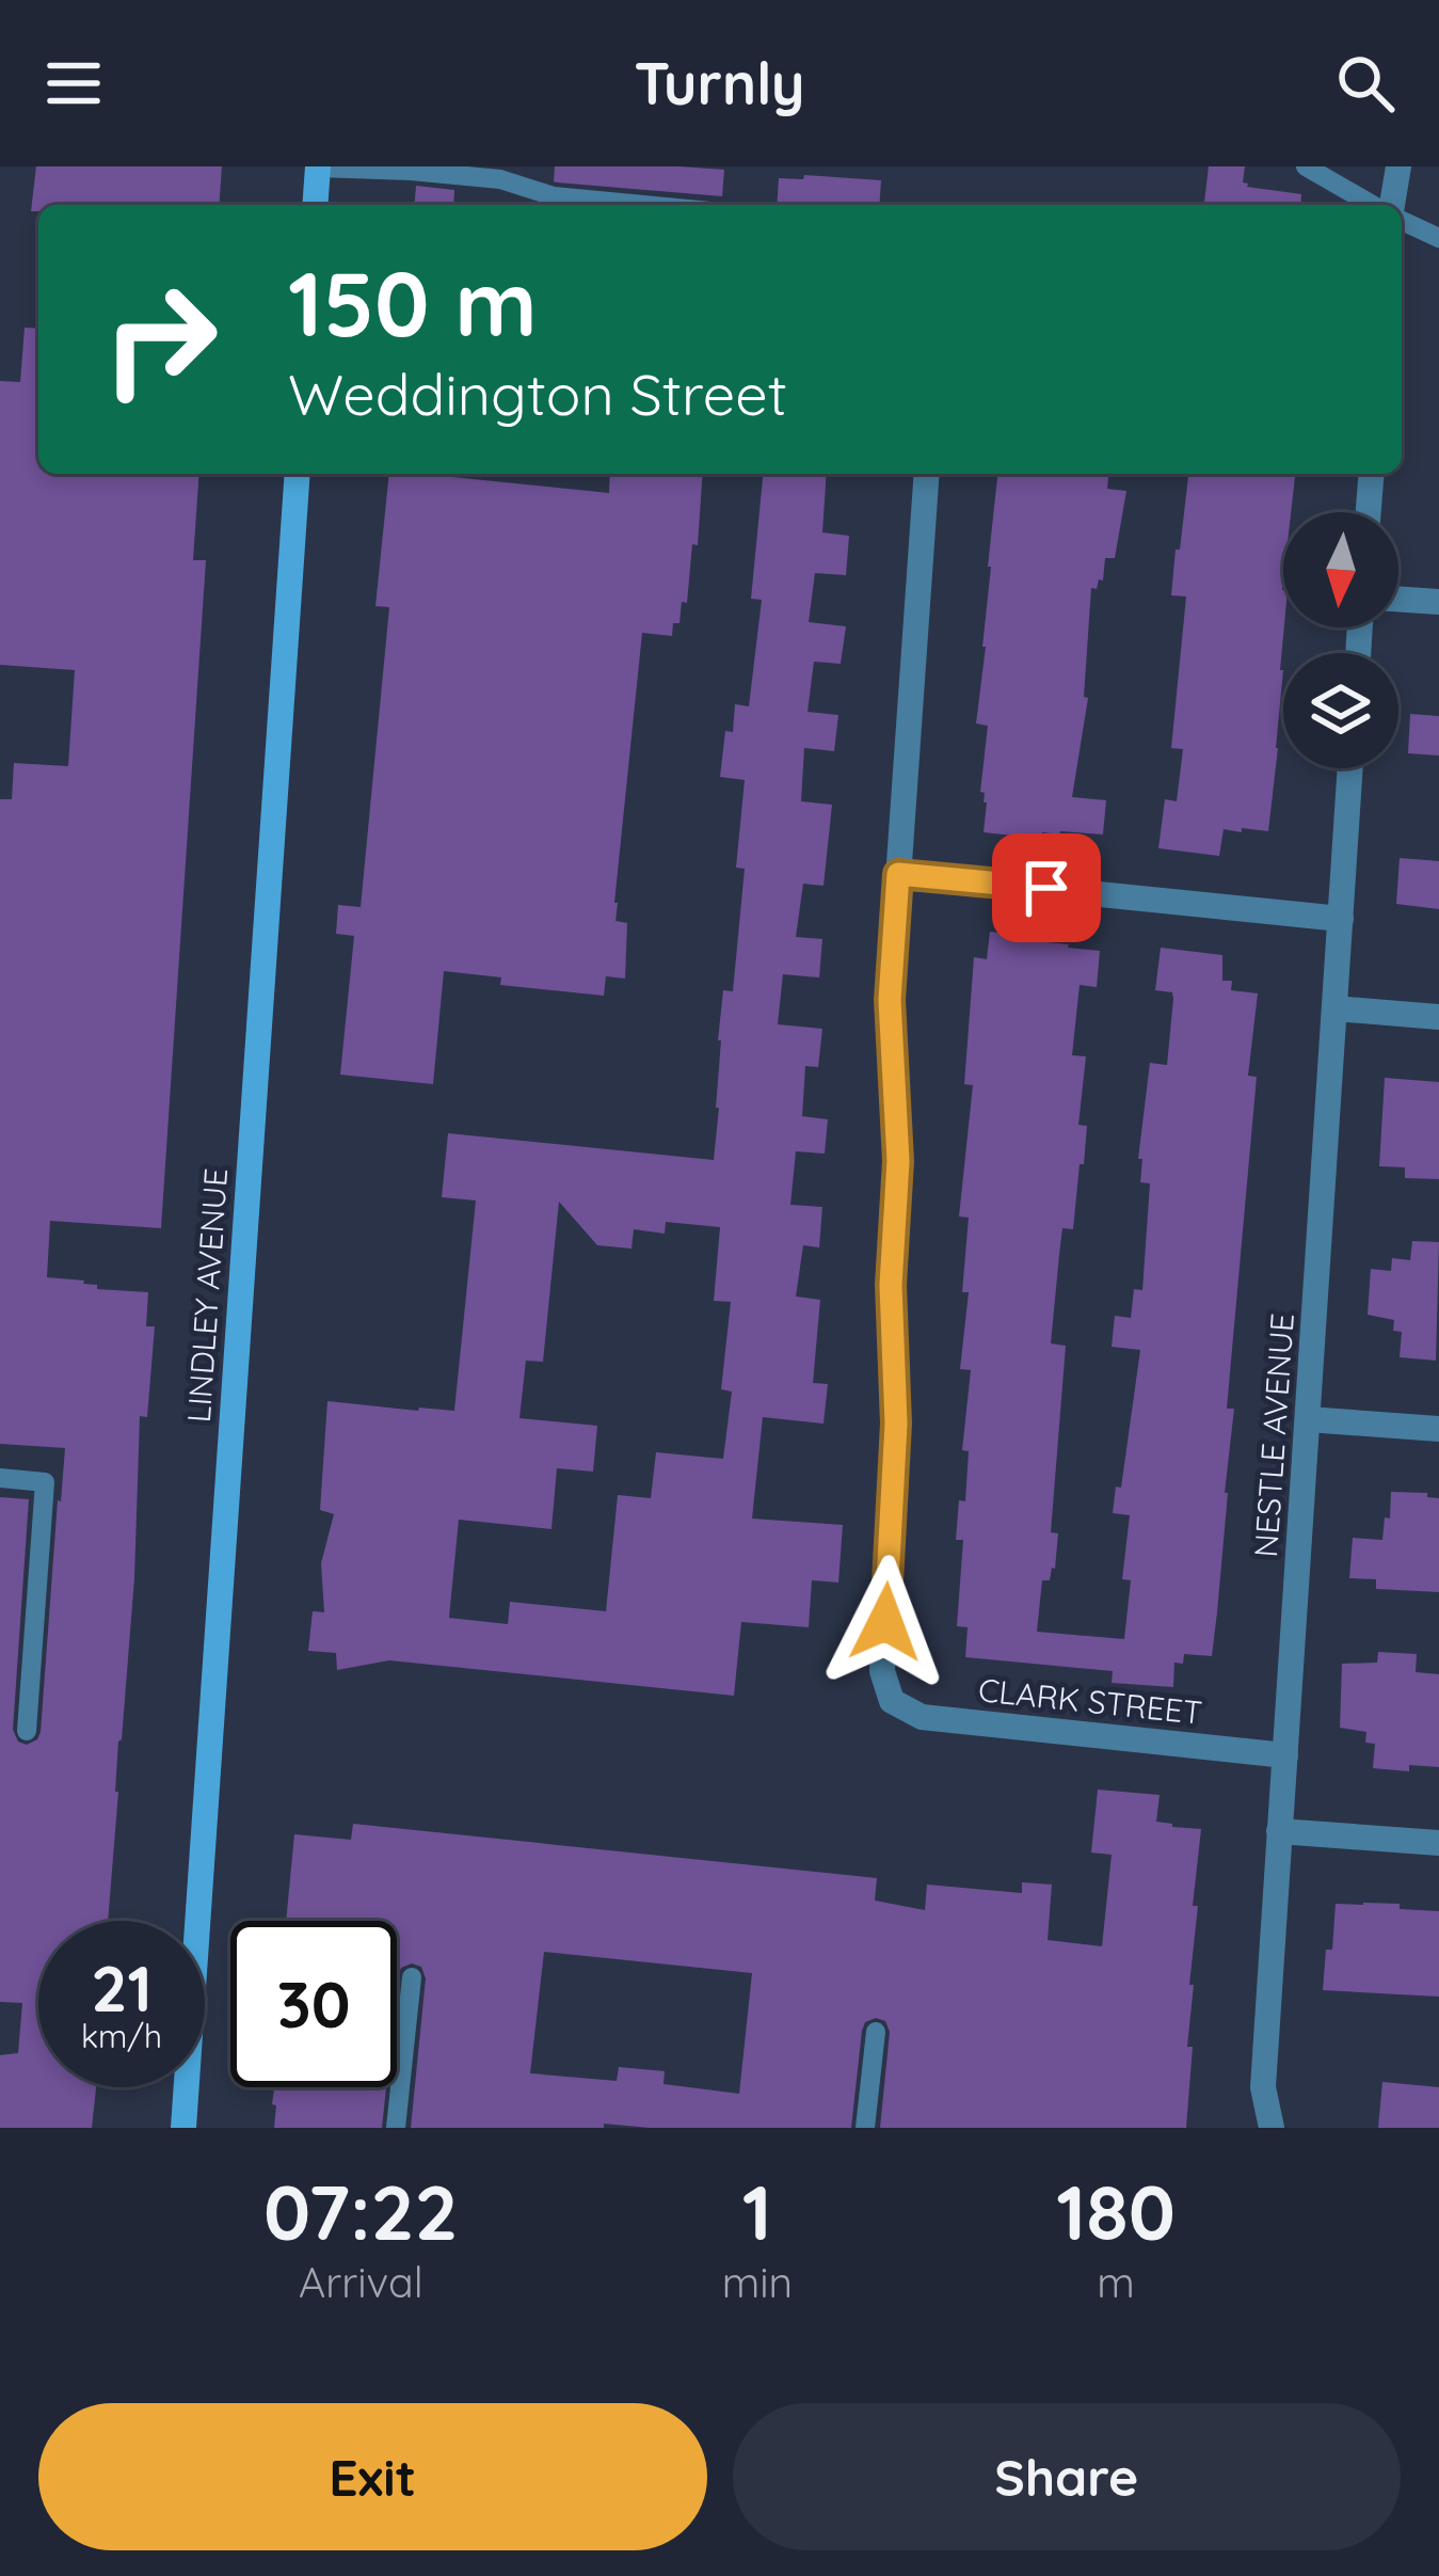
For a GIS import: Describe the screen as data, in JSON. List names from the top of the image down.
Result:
{
  "streets": {
    "main road": ["LINDLEY AVENUE"],
    "street": ["NESTLE AVENUE", "CLARK STREET"]
  },
  "crossings": [
    ["NESTLE AVENUE", "CLARK STREET"]
  ],
  "north": "bottom",
  "page": {
    "header": "Turnly",
    "turn": ["150 m", "Weddington Street"],
    "speed": "21 km/h",
    "limit": "30",
    "eta": [
      "07:22",
      "Arrival",
      "1",
      "min",
      "180",
      "m"
    ],
    "buttons": ["Exit", "Share"]
  }
}
